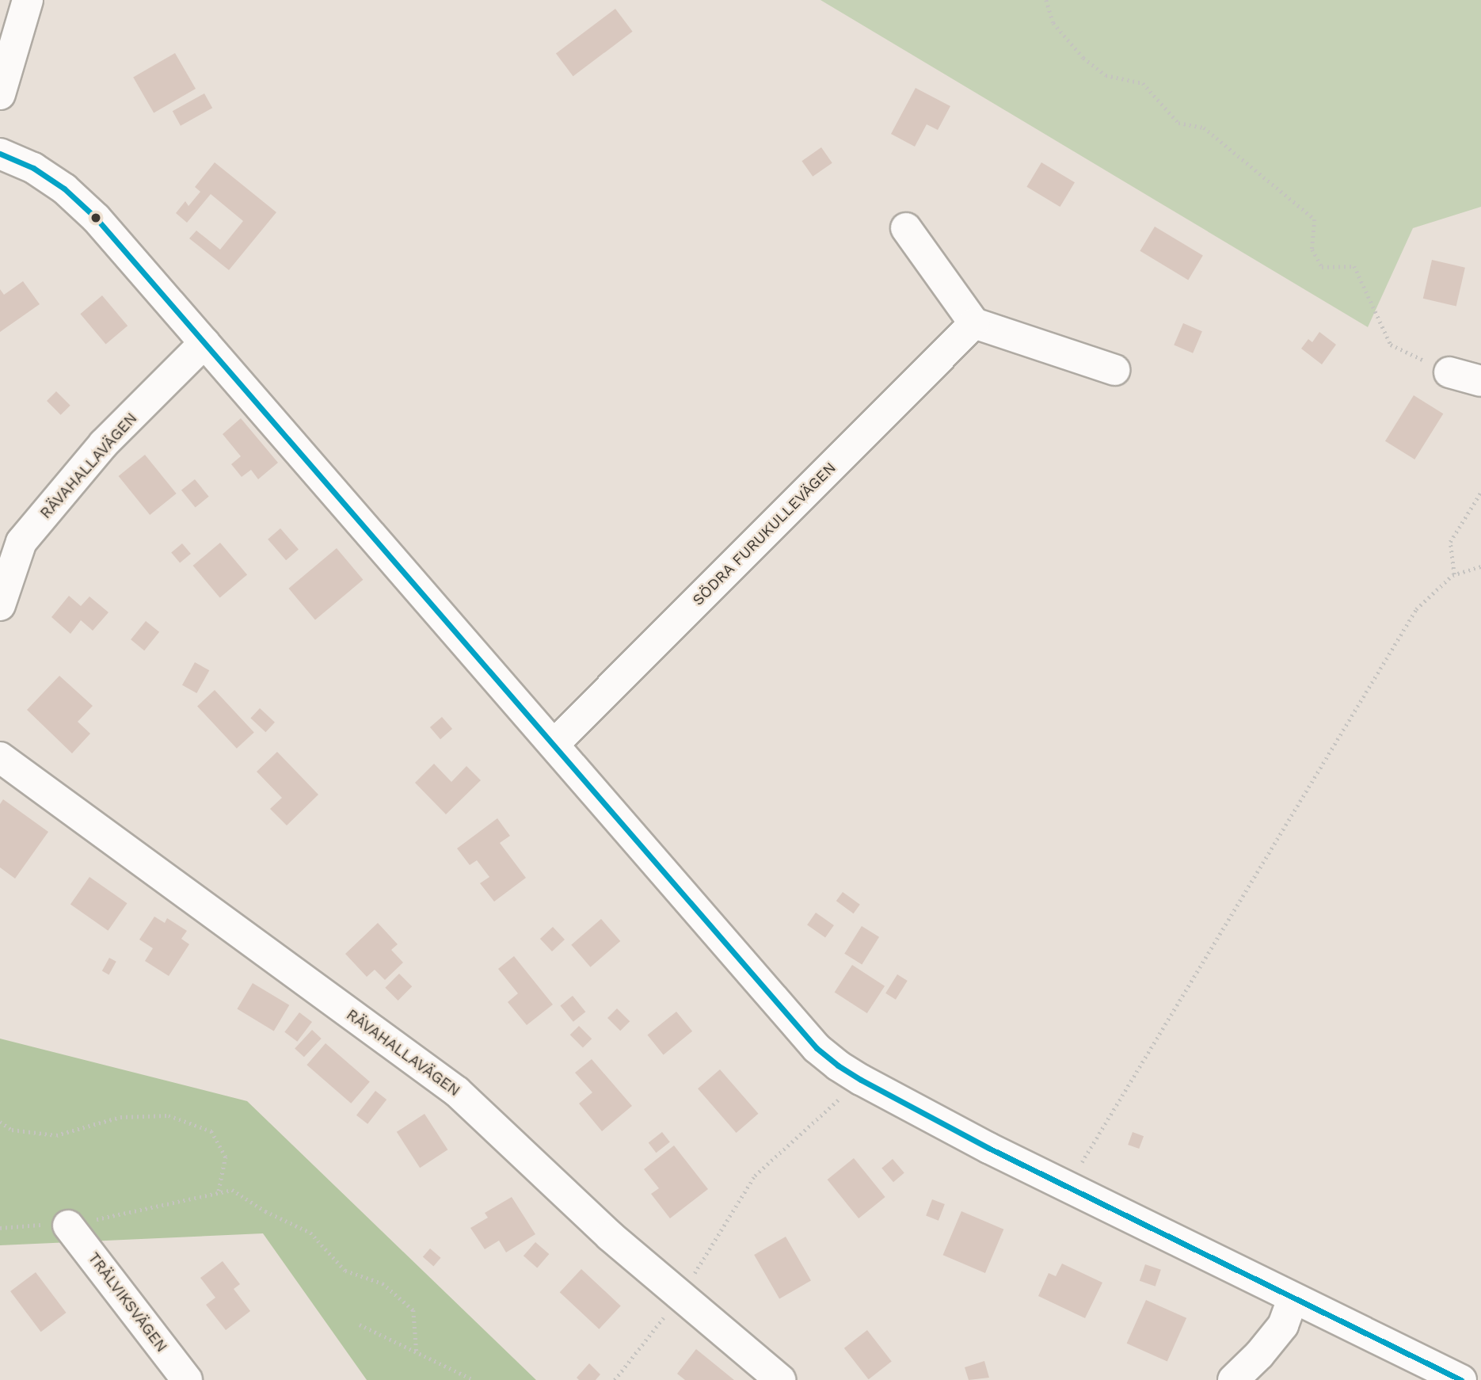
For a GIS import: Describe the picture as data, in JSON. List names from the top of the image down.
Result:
{
  "streets": {
    "street": ["RÄVAHALLAVÄGEN", "SÖDRA FURUKULLEVÄGEN", "TRÄLVIKSVÄGEN"]
  }
}
